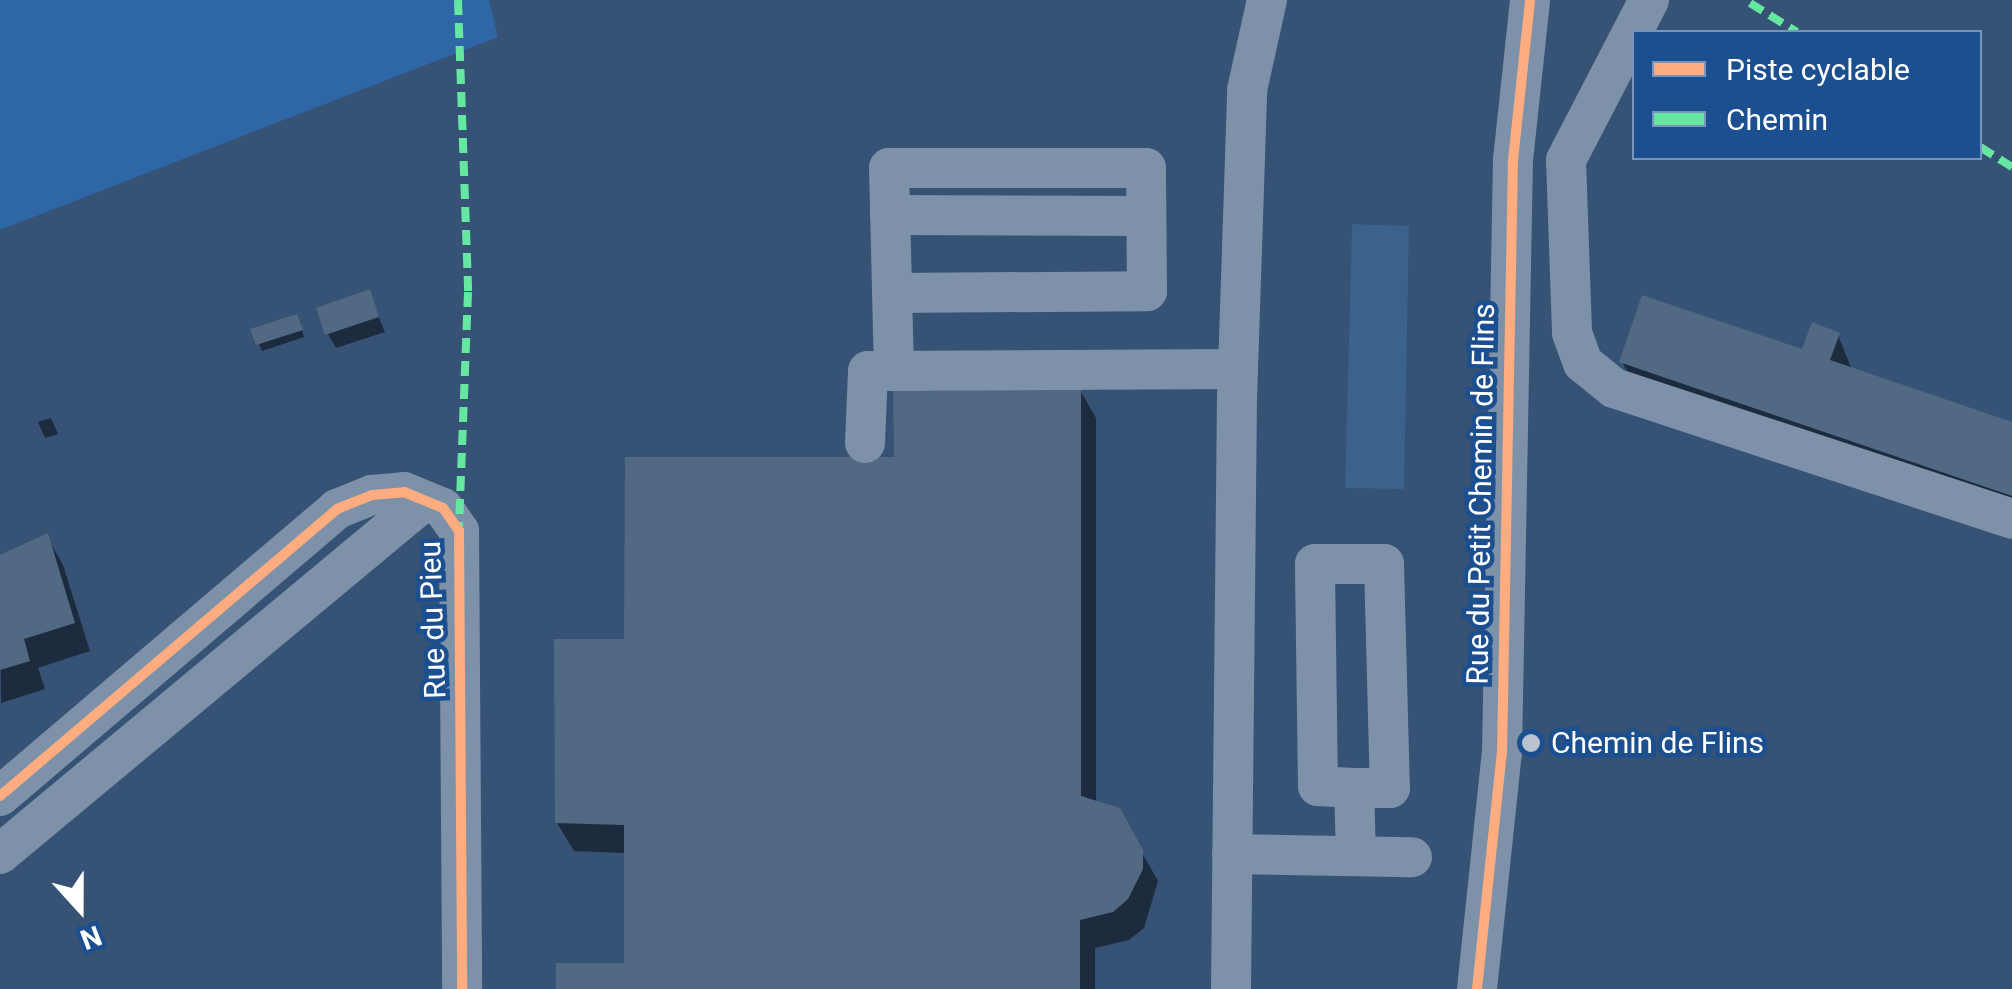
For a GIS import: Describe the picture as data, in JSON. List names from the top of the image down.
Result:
{
  "streets": {
    "street": ["Rue du Petit Chemin de Flins", "Rue du Pieu"]
  },
  "places": ["Chemin de Flins"],
  "legend": ["Piste cyclable", "Chemin"],
  "north": "bottom"
}
